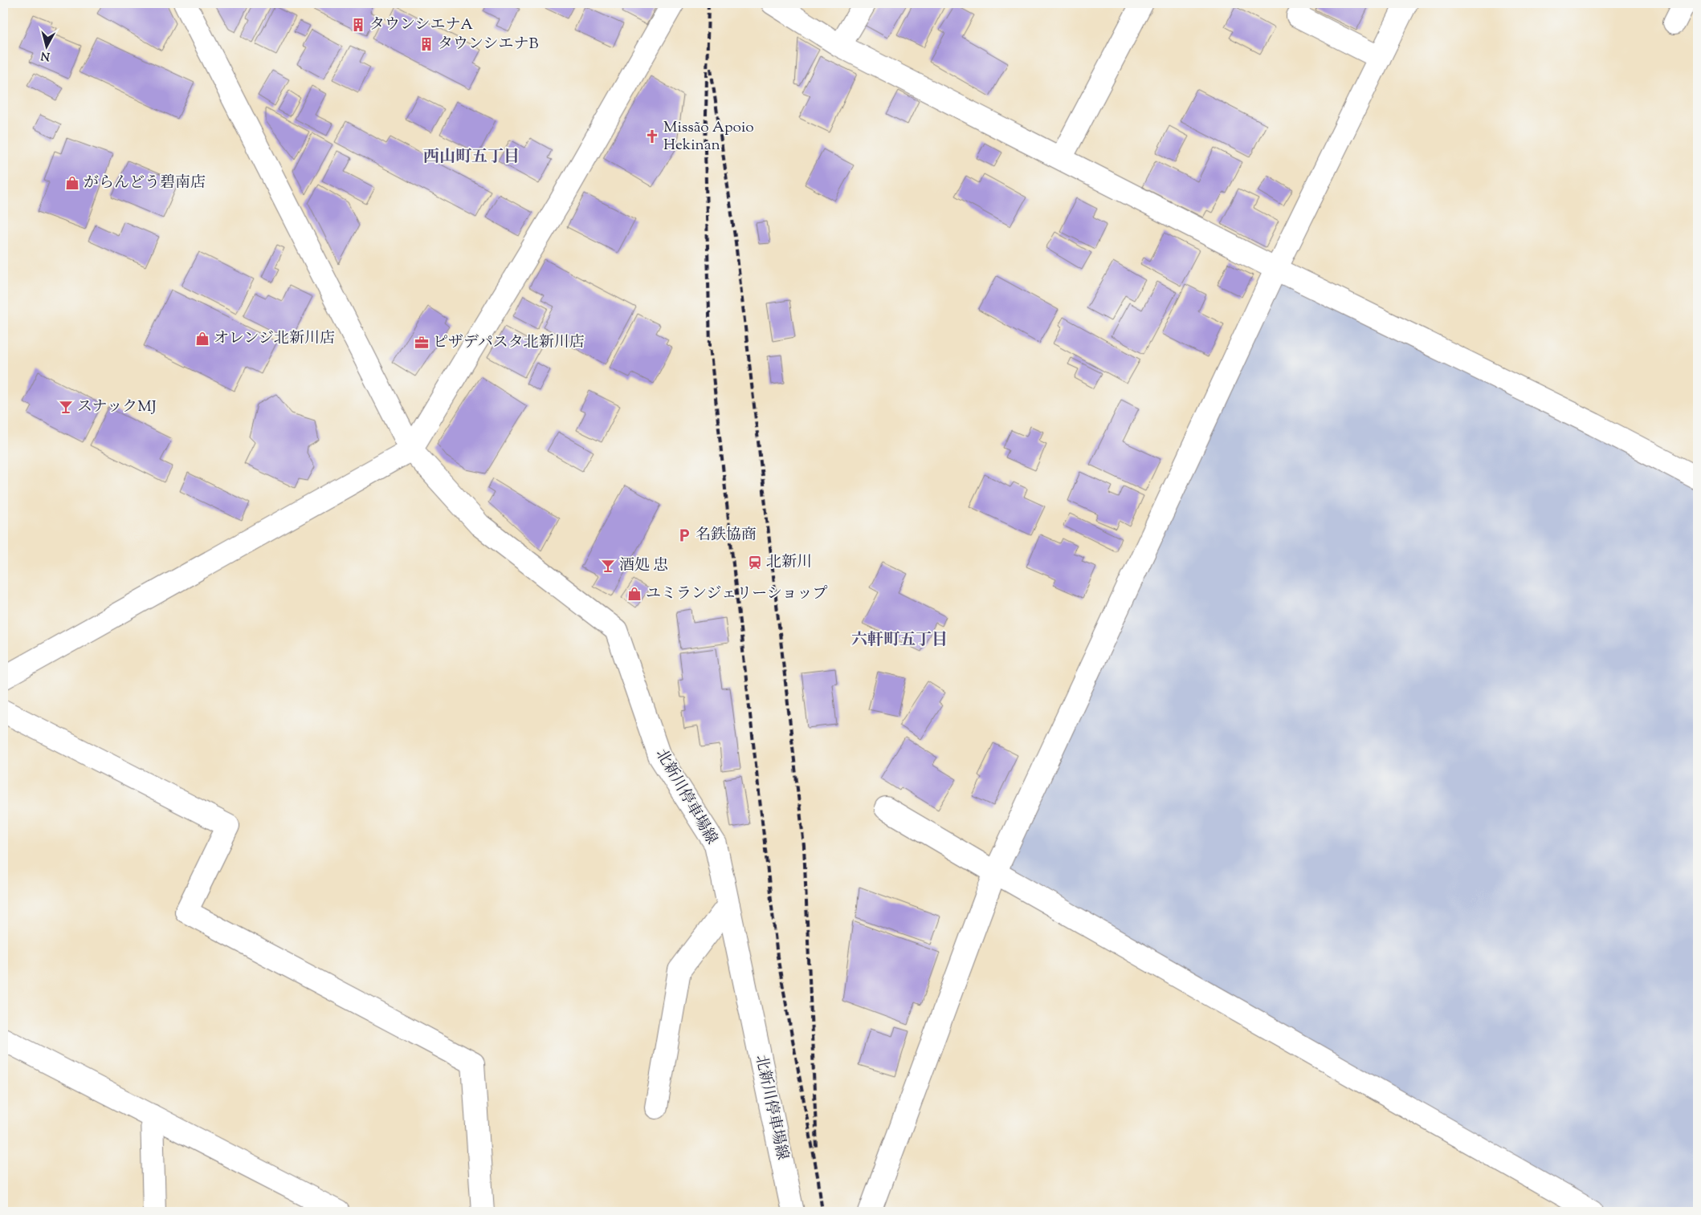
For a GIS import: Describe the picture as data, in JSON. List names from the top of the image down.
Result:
{
  "streets": {
    "street": ["北新川停車場線"]
  },
  "districts": ["西山町五丁目", "六軒町五丁目"],
  "places": {
    "building": ["タウンシエナA", "タウンシエナB"],
    "church": ["Missão Apoio Hekinan"],
    "shop": ["がらんどう碧南店", "オレンジ北新川店", "ユミランジェリーショップ"],
    "office": ["ピザデパスタ北新川店"],
    "bar": ["スナックMJ", "酒処 忠"],
    "parking": ["名鉄協商"],
    "station": ["北新川"]
  },
  "north": "bottom"
}
